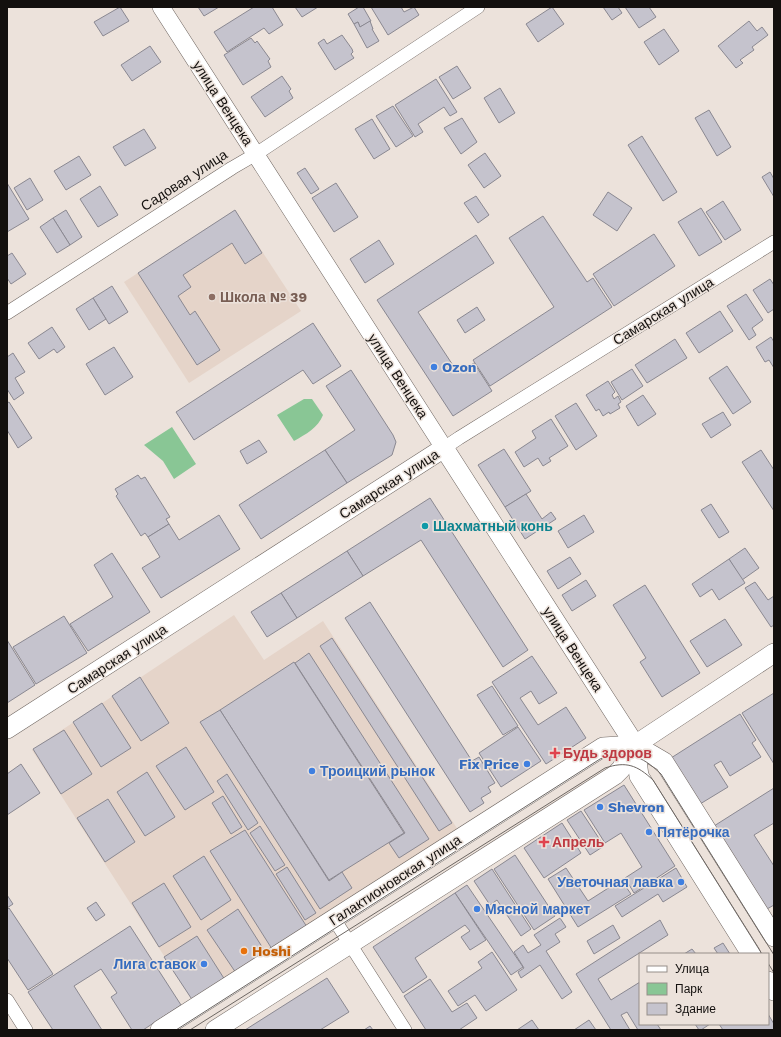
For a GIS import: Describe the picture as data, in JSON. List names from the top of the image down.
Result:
{
  "streets": {
    "main road": ["улица Венцека", "Самарская улица", "Галактионовская улица"],
    "street": ["Садовая улица"]
  },
  "crossings": [
    ["улица Венцека", "Садовая улица"],
    ["улица Венцека", "Самарская улица"],
    ["улица Венцека", "Галактионовская улица"]
  ],
  "places": {
    "other": [
      "Школа № 39",
      "Ozon",
      "Шахматный конь",
      "Fix Price",
      "Троицкий рынок",
      "Shevron",
      "Пятёрочка",
      "Уветочная лавка",
      "Мясной маркет",
      "Hoshi",
      "Лига ставок"
    ],
    "health": ["Будь здоров", "Апрель"]
  },
  "legend": ["Улица", "Парк", "Здание"]
}
